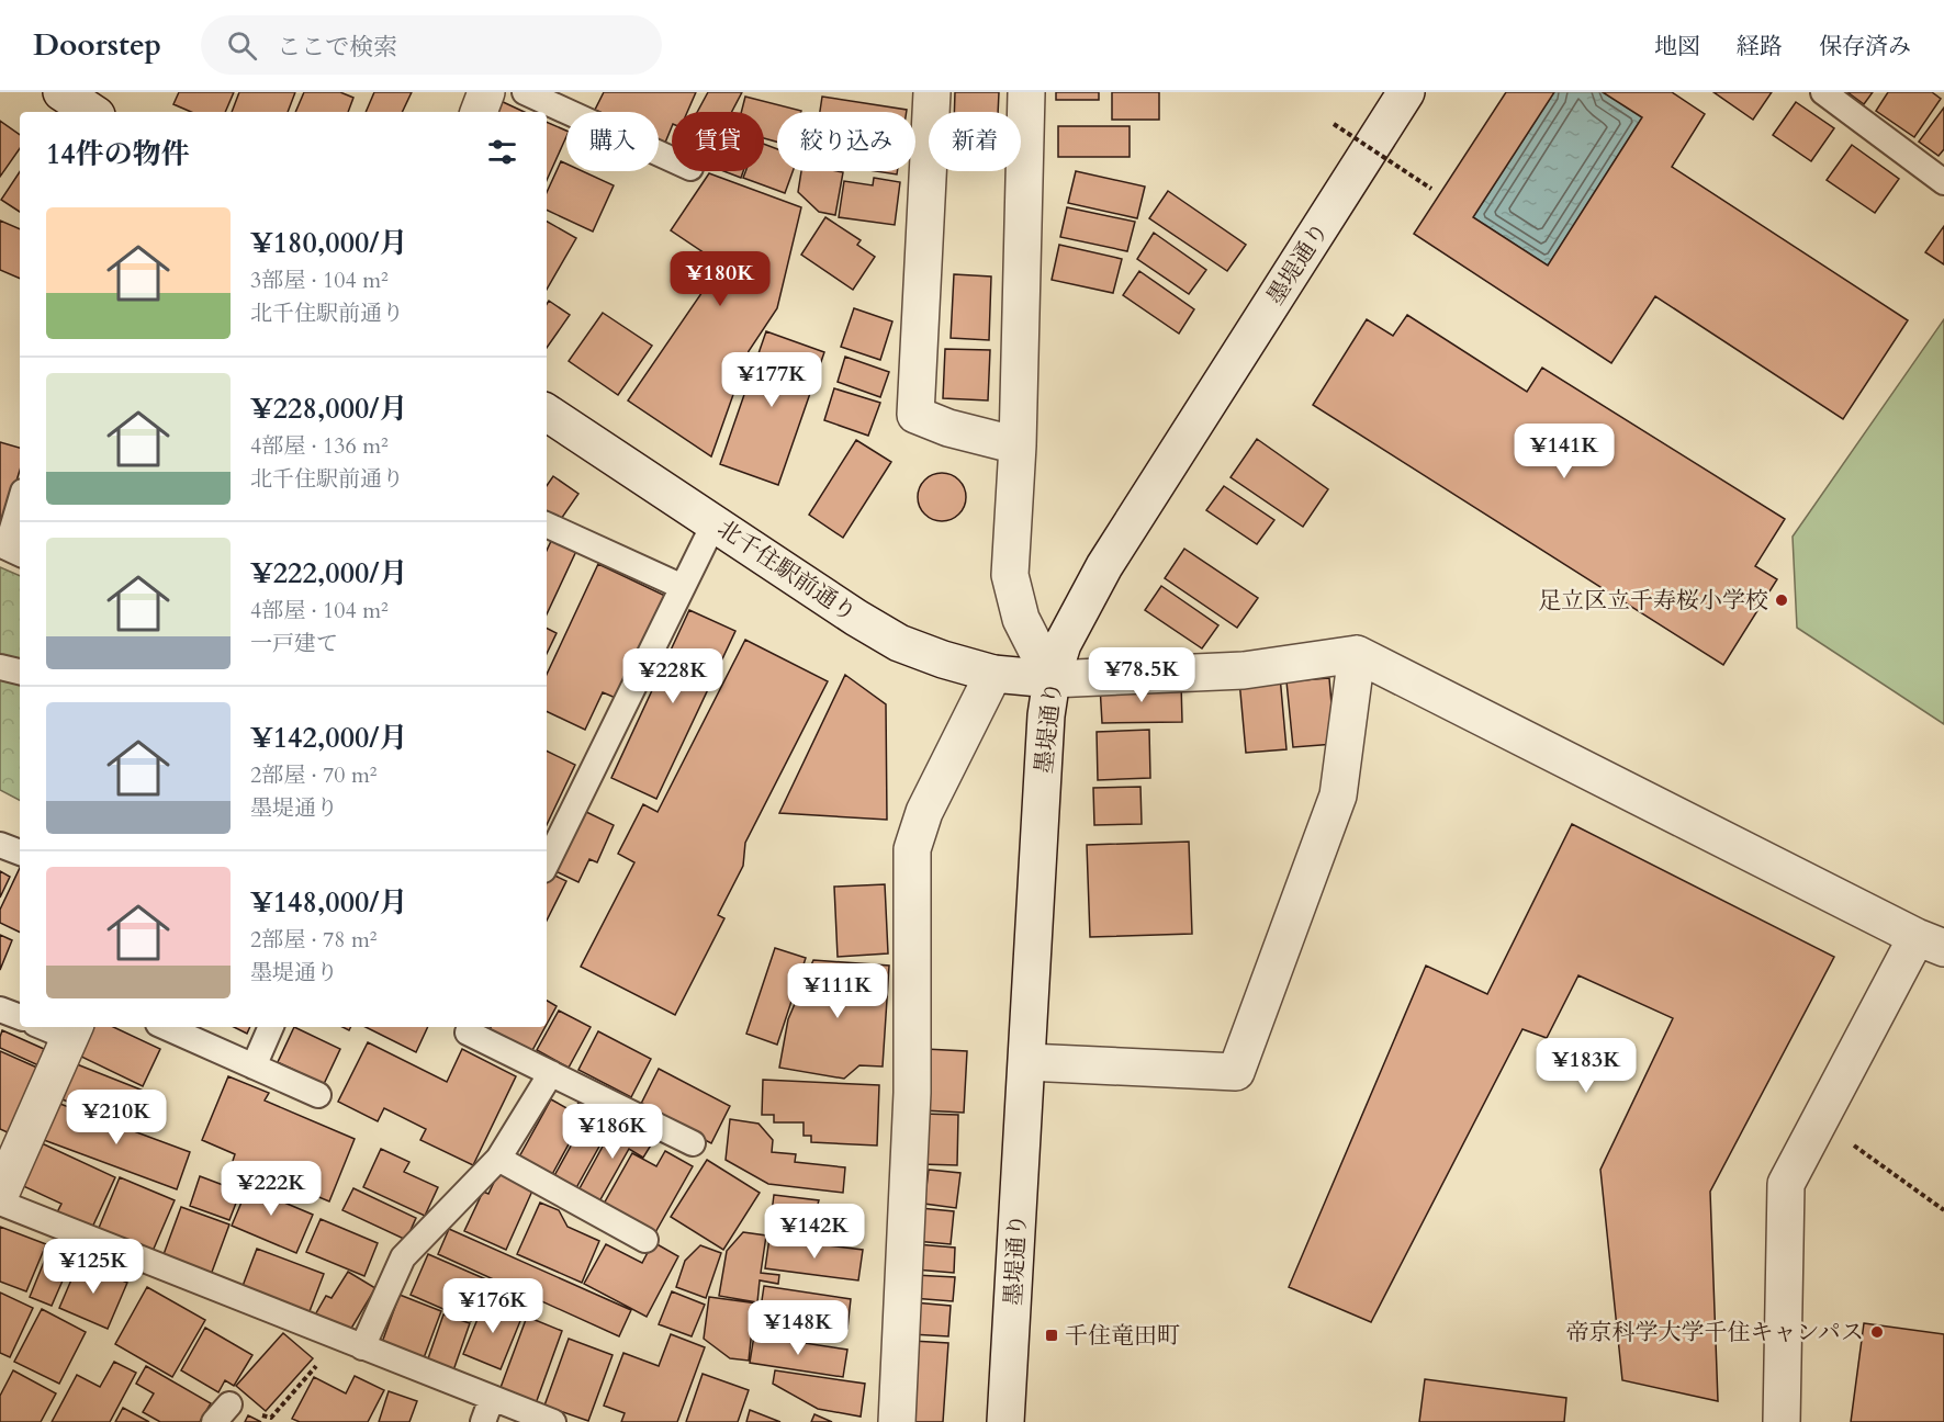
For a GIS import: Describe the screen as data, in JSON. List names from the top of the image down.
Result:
{
  "streets": {
    "street": ["墨堤通り", "北千住駅前通り"]
  },
  "crossings": [
    ["墨堤通り", "北千住駅前通り"]
  ],
  "places": {
    "other": ["足立区立千寿桜小学校", "帝京科学大学千住キャンパス"],
    "transit": ["千住竜田町"]
  },
  "page": {
    "header": "Doorstep",
    "search": "ここで検索",
    "nav": ["地図", "経路", "保存済み"],
    "chip": [
      "購入",
      "賃貸",
      "絞り込み",
      "新着"
    ],
    "heading": "14件の物件",
    "list": [
      {
        "name": "¥180,000/月",
        "note": "3部屋 · 104 m² · 北千住駅前通り"
      },
      {
        "name": "¥228,000/月",
        "note": "4部屋 · 136 m² · 北千住駅前通り"
      },
      {
        "name": "¥222,000/月",
        "note": "4部屋 · 104 m² · 一戸建て"
      },
      {
        "name": "¥142,000/月",
        "note": "2部屋 · 70 m² · 墨堤通り"
      },
      {
        "name": "¥148,000/月",
        "note": "2部屋 · 78 m² · 墨堤通り"
      }
    ],
    "price": [
      "¥180K",
      "¥177K",
      "¥141K",
      "¥78.5K",
      "¥228K",
      "¥111K",
      "¥183K",
      "¥210K",
      "¥186K",
      "¥222K",
      "¥142K",
      "¥125K",
      "¥176K",
      "¥148K"
    ]
  }
}
